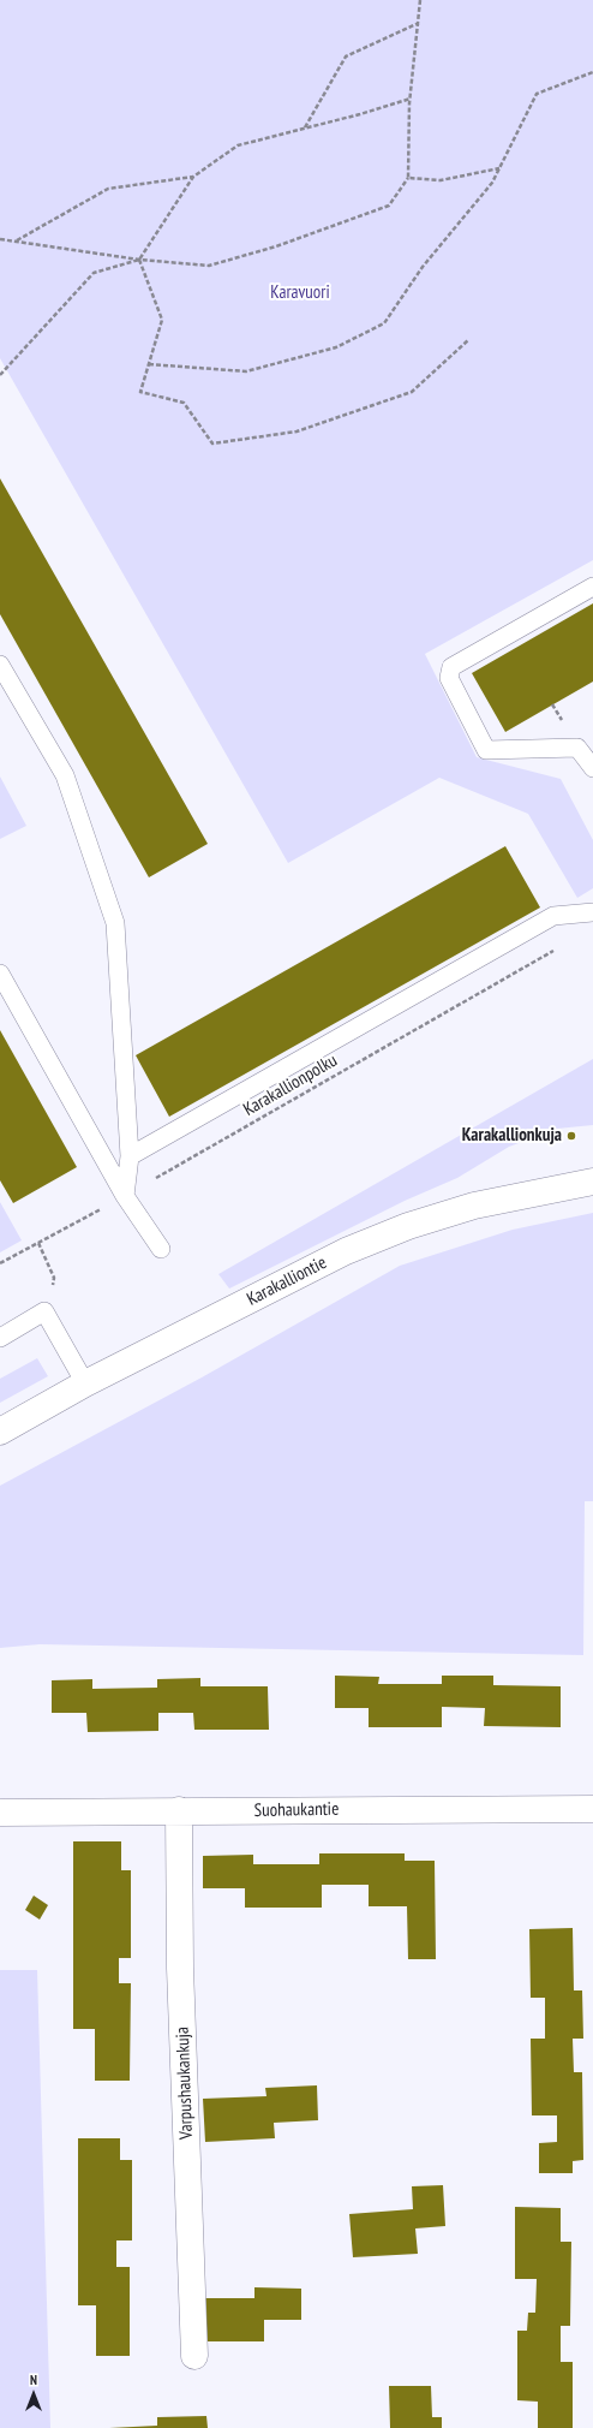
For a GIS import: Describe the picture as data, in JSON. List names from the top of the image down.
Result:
{
  "streets": {
    "street": ["Karakalliontie", "Suohaukantie", "Varpushaukankuja"],
    "path": ["Karakallionpolku"]
  },
  "crossings": [
    ["Suohaukantie", "Varpushaukankuja"]
  ],
  "parks": ["Karavuori"],
  "places": ["Karakallionkuja"],
  "north": "top"
}
